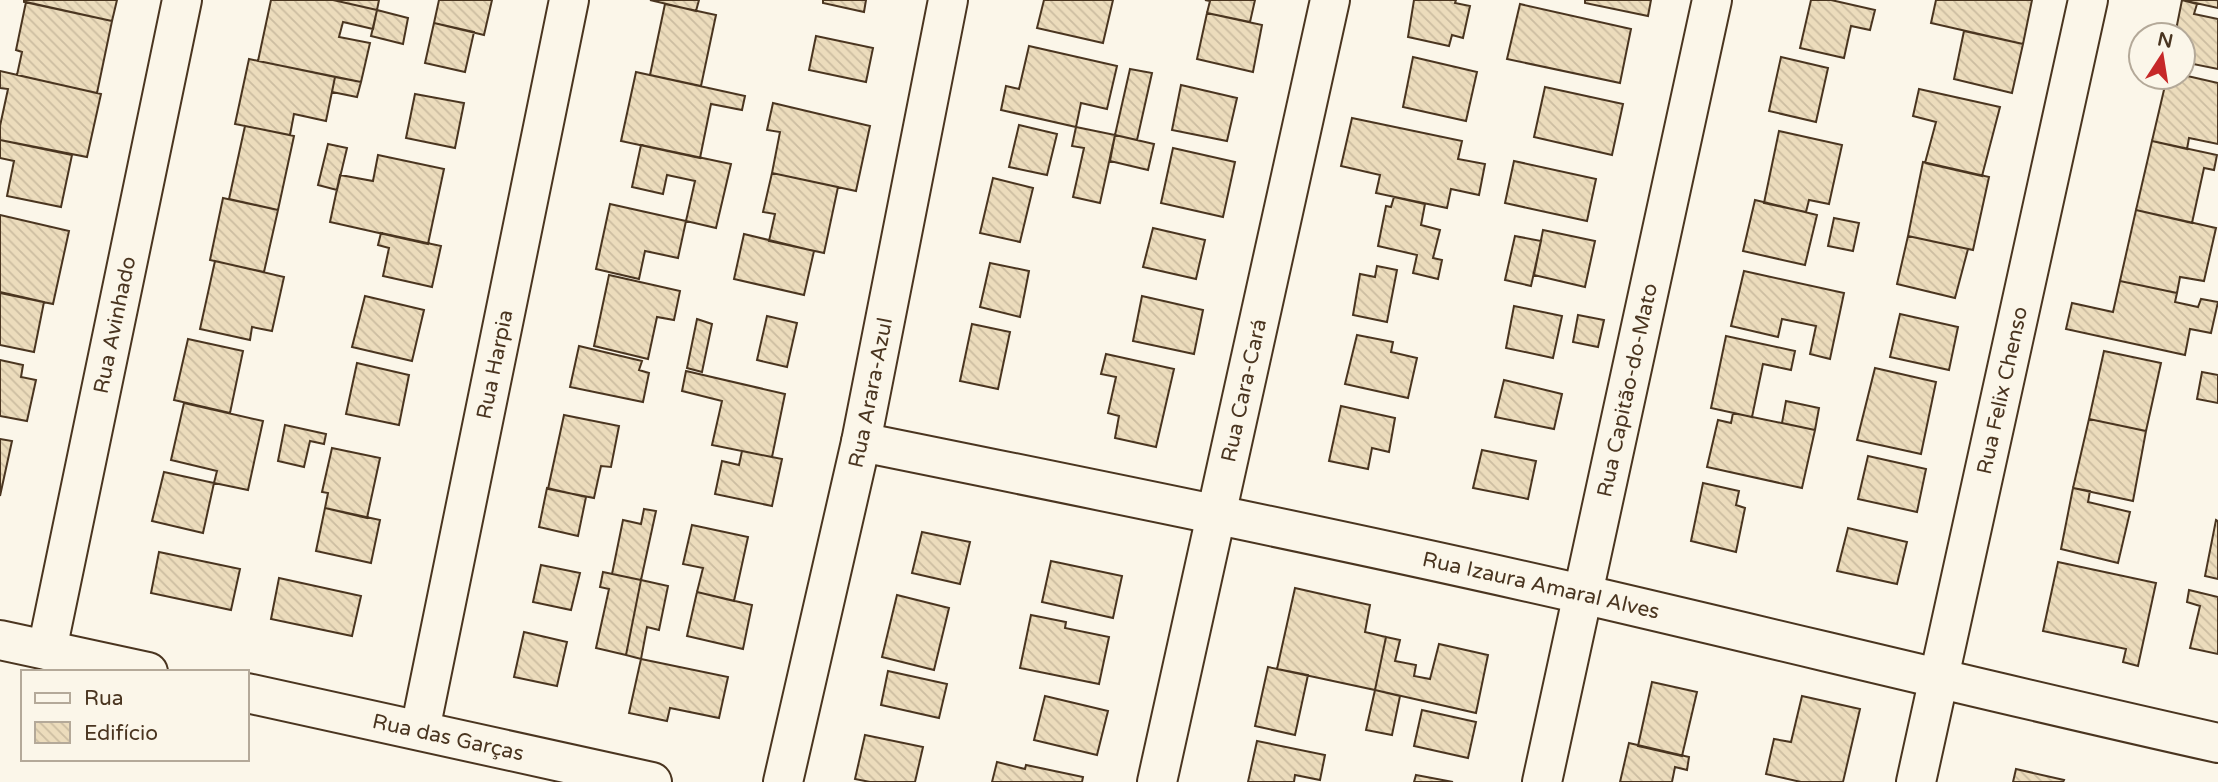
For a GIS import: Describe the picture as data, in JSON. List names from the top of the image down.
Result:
{
  "streets": {
    "street": [
      "Rua Avinhado",
      "Rua Harpia",
      "Rua Cara-Cará",
      "Rua Capitão-do-Mato",
      "Rua Felix Chenso",
      "Rua Arara-Azul",
      "Rua Izaura Amaral Alves",
      "Rua das Garças"
    ]
  },
  "crossings": [
    ["Rua Harpia", "Rua das Garças"],
    ["Rua Cara-Cará", "Rua Izaura Amaral Alves"],
    ["Rua Capitão-do-Mato", "Rua Izaura Amaral Alves"],
    ["Rua Felix Chenso", "Rua Izaura Amaral Alves"],
    ["Rua Arara-Azul", "Rua Izaura Amaral Alves"]
  ],
  "legend": ["Rua", "Edifício"],
  "north": "top"
}
